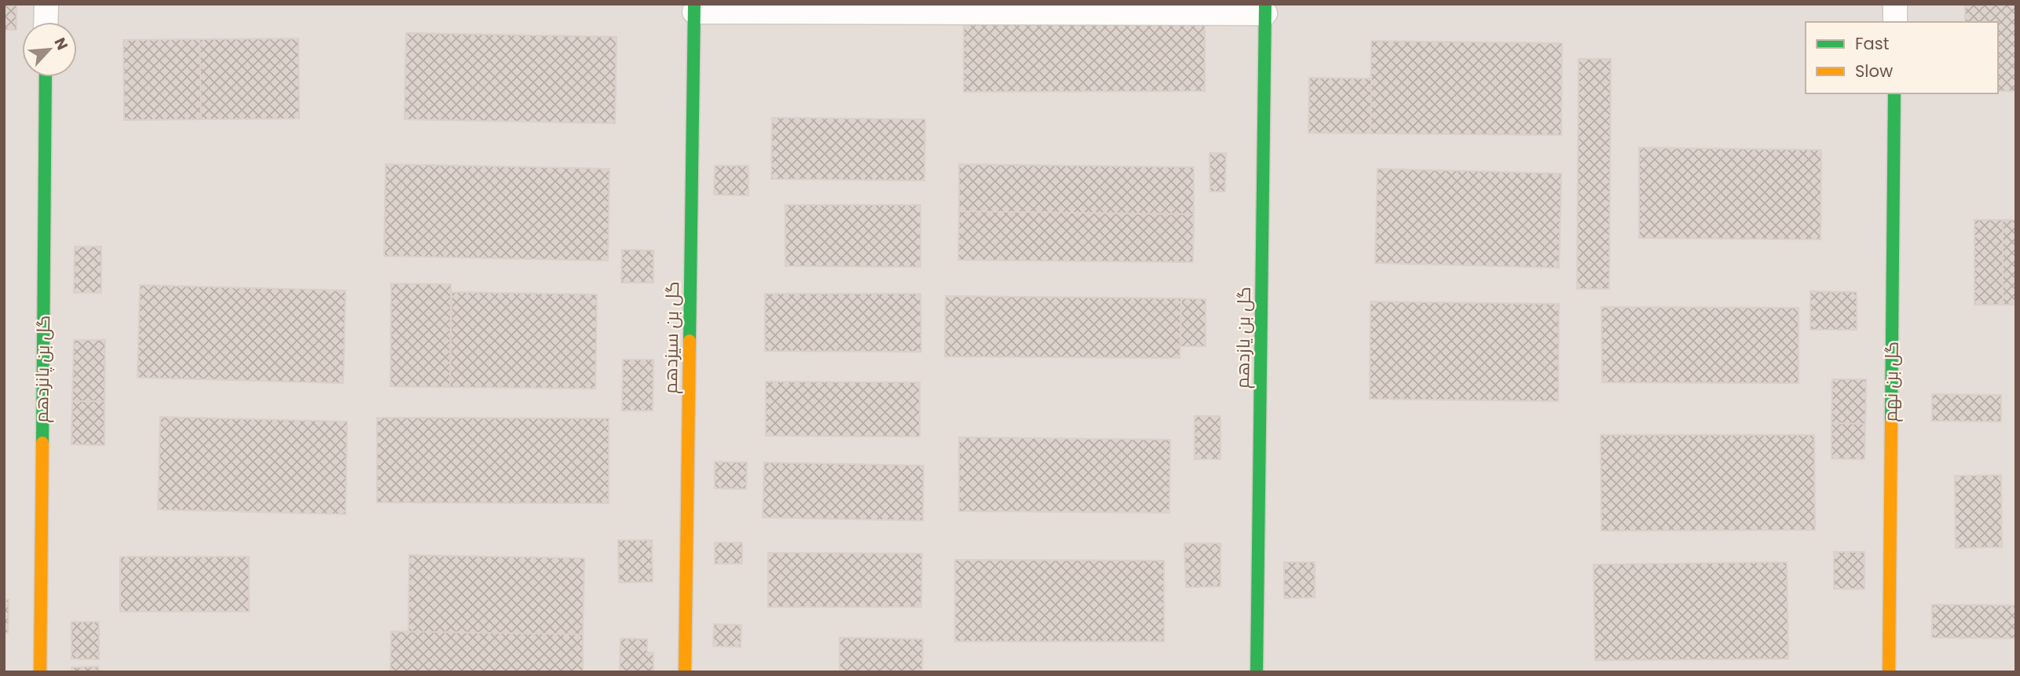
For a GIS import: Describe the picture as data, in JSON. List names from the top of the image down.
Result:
{
  "streets": {
    "street": [
      "گل بن سیزدهم",
      "گل بن یازدهم",
      "گل بن پانزدهم",
      "گل بن نهم"
    ]
  },
  "legend": ["Fast", "Slow"],
  "north": "top right"
}
